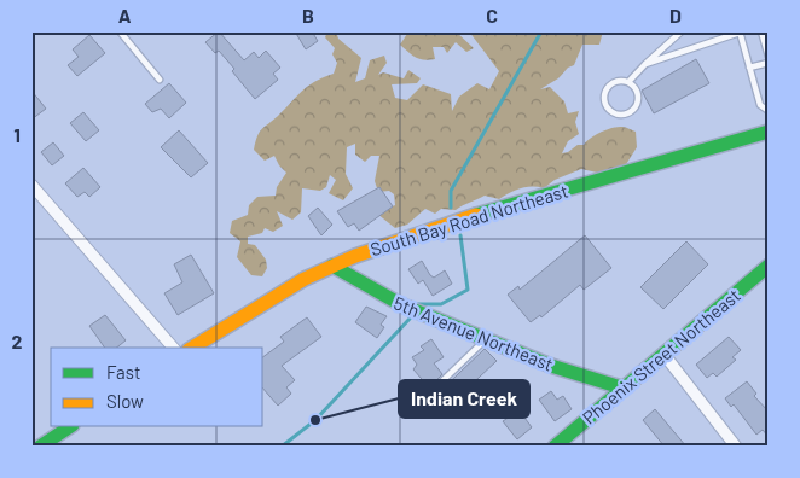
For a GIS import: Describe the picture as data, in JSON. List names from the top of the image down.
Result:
{
  "streets": {
    "street": ["South Bay Road Northeast", "5th Avenue Northeast", "Phoenix Street Northeast"]
  },
  "crossings": [
    ["South Bay Road Northeast", "5th Avenue Northeast"],
    ["5th Avenue Northeast", "Phoenix Street Northeast"]
  ],
  "places": ["Indian Creek"],
  "legend": ["Fast", "Slow"],
  "grid": {
    "columns": [
      "A",
      "B",
      "C",
      "D"
    ],
    "rows": ["1", "2"]
  }
}
